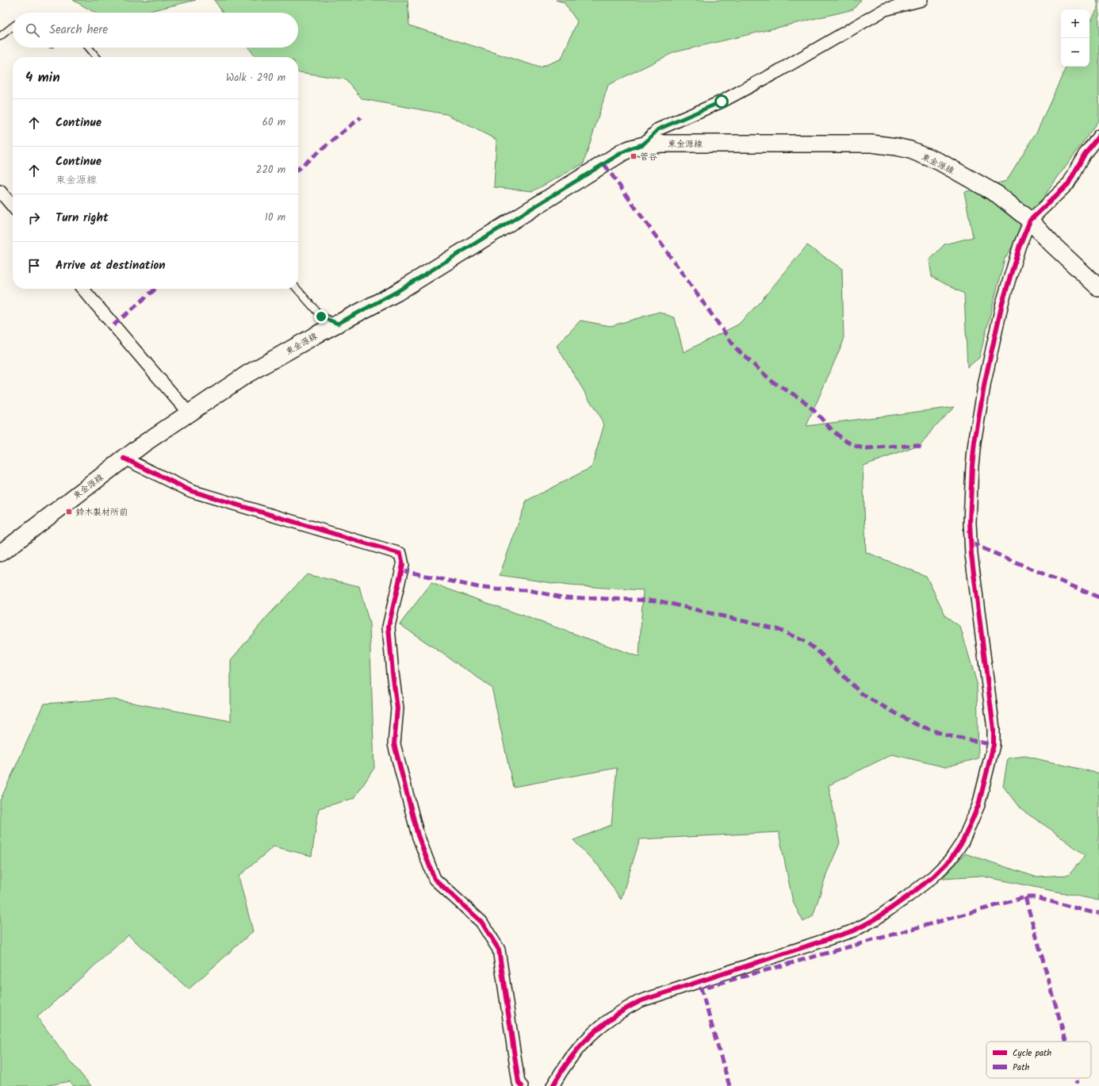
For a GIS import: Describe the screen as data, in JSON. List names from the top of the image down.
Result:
{
  "streets": {
    "main road": ["東金源線"]
  },
  "places": {
    "transit": ["菅谷", "鈴木製材所前"]
  },
  "legend": ["Cycle path", "Path"],
  "page": {
    "map_buttons": ["+", "−"],
    "search": "Search here",
    "heading": ["4 min", "Walk · 290 m"],
    "list": [
      ["Continue", "60 m"],
      ["Continue", "東金源線", "220 m"],
      ["Turn right", "10 m"],
      "Arrive at destination"
    ]
  }
}
